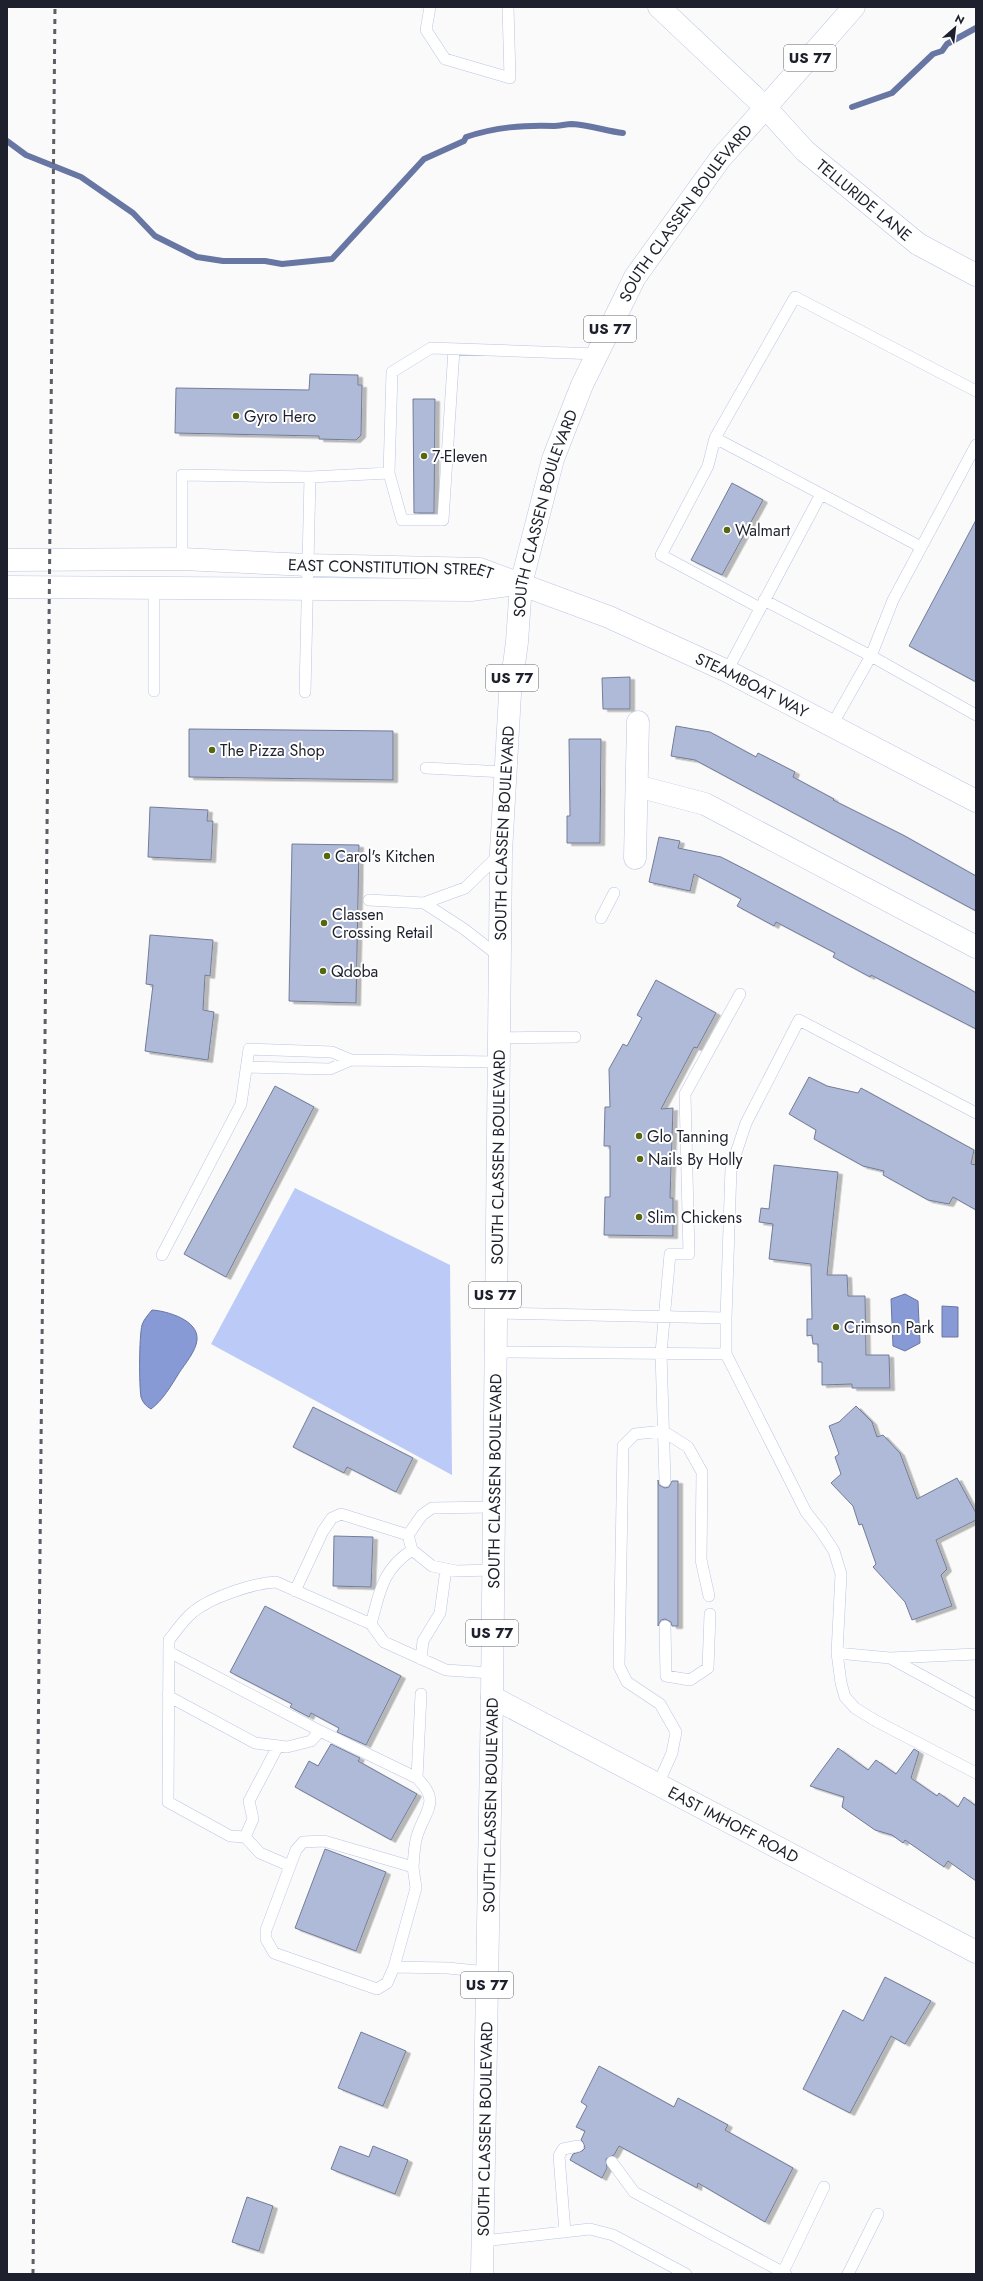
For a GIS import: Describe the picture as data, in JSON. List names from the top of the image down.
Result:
{
  "streets": {
    "main road": [
      "US 77",
      "TELLURIDE LANE",
      "SOUTH CLASSEN BOULEVARD",
      "EAST CONSTITUTION STREET",
      "STEAMBOAT WAY",
      "EAST IMHOFF ROAD"
    ]
  },
  "crossings": [
    ["US 77", "TELLURIDE LANE"],
    ["US 77", "SOUTH CLASSEN BOULEVARD"],
    ["TELLURIDE LANE", "SOUTH CLASSEN BOULEVARD"],
    ["SOUTH CLASSEN BOULEVARD", "EAST CONSTITUTION STREET"],
    ["SOUTH CLASSEN BOULEVARD", "STEAMBOAT WAY"],
    ["SOUTH CLASSEN BOULEVARD", "EAST IMHOFF ROAD"],
    ["EAST CONSTITUTION STREET", "STEAMBOAT WAY"]
  ],
  "places": [
    "Gyro Hero",
    "7-Eleven",
    "Walmart",
    "The Pizza Shop",
    "Carol's Kitchen",
    "Classen Crossing Retail",
    "Qdoba",
    "Glo Tanning",
    "Nails By Holly",
    "Slim Chickens",
    "Crimson Park"
  ],
  "north": "top right"
}
